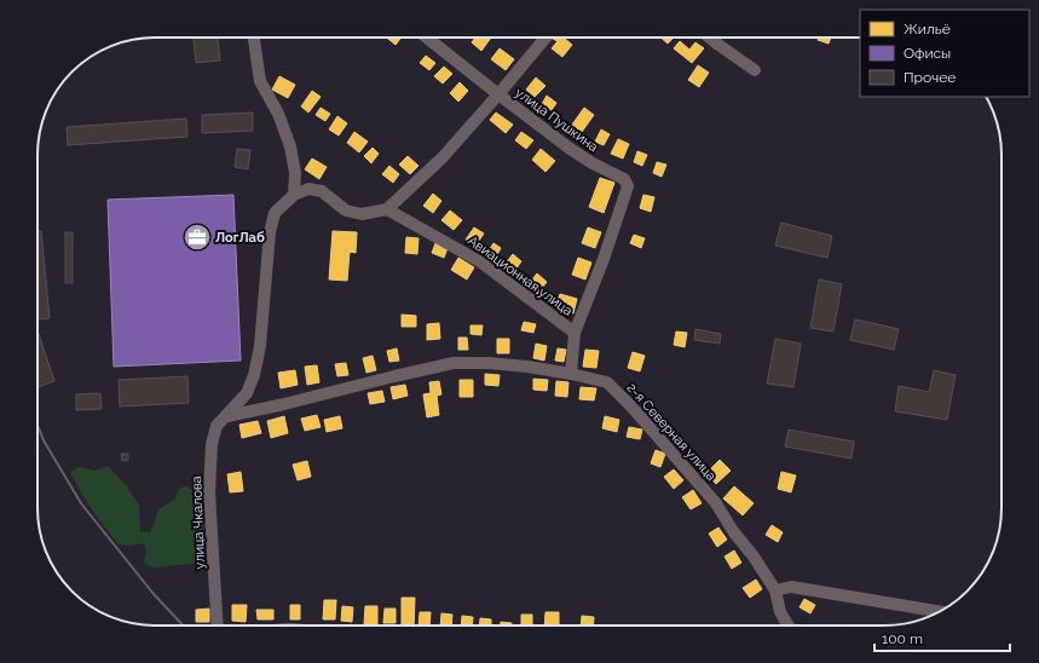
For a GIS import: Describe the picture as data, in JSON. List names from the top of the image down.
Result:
{
  "streets": {
    "street": [
      "улица Пушкина",
      "Авиационная улица",
      "2-я Северная улица",
      "улица Чкалова"
    ]
  },
  "crossings": [
    ["улица Пушкина", "Авиационная улица"],
    ["Авиационная улица", "2-я Северная улица"],
    ["2-я Северная улица", "улица Чкалова"]
  ],
  "places": {
    "office": ["ЛогЛаб"]
  },
  "legend": ["Жильё", "Офисы", "Прочее"],
  "scale_bar": "100 m"
}
